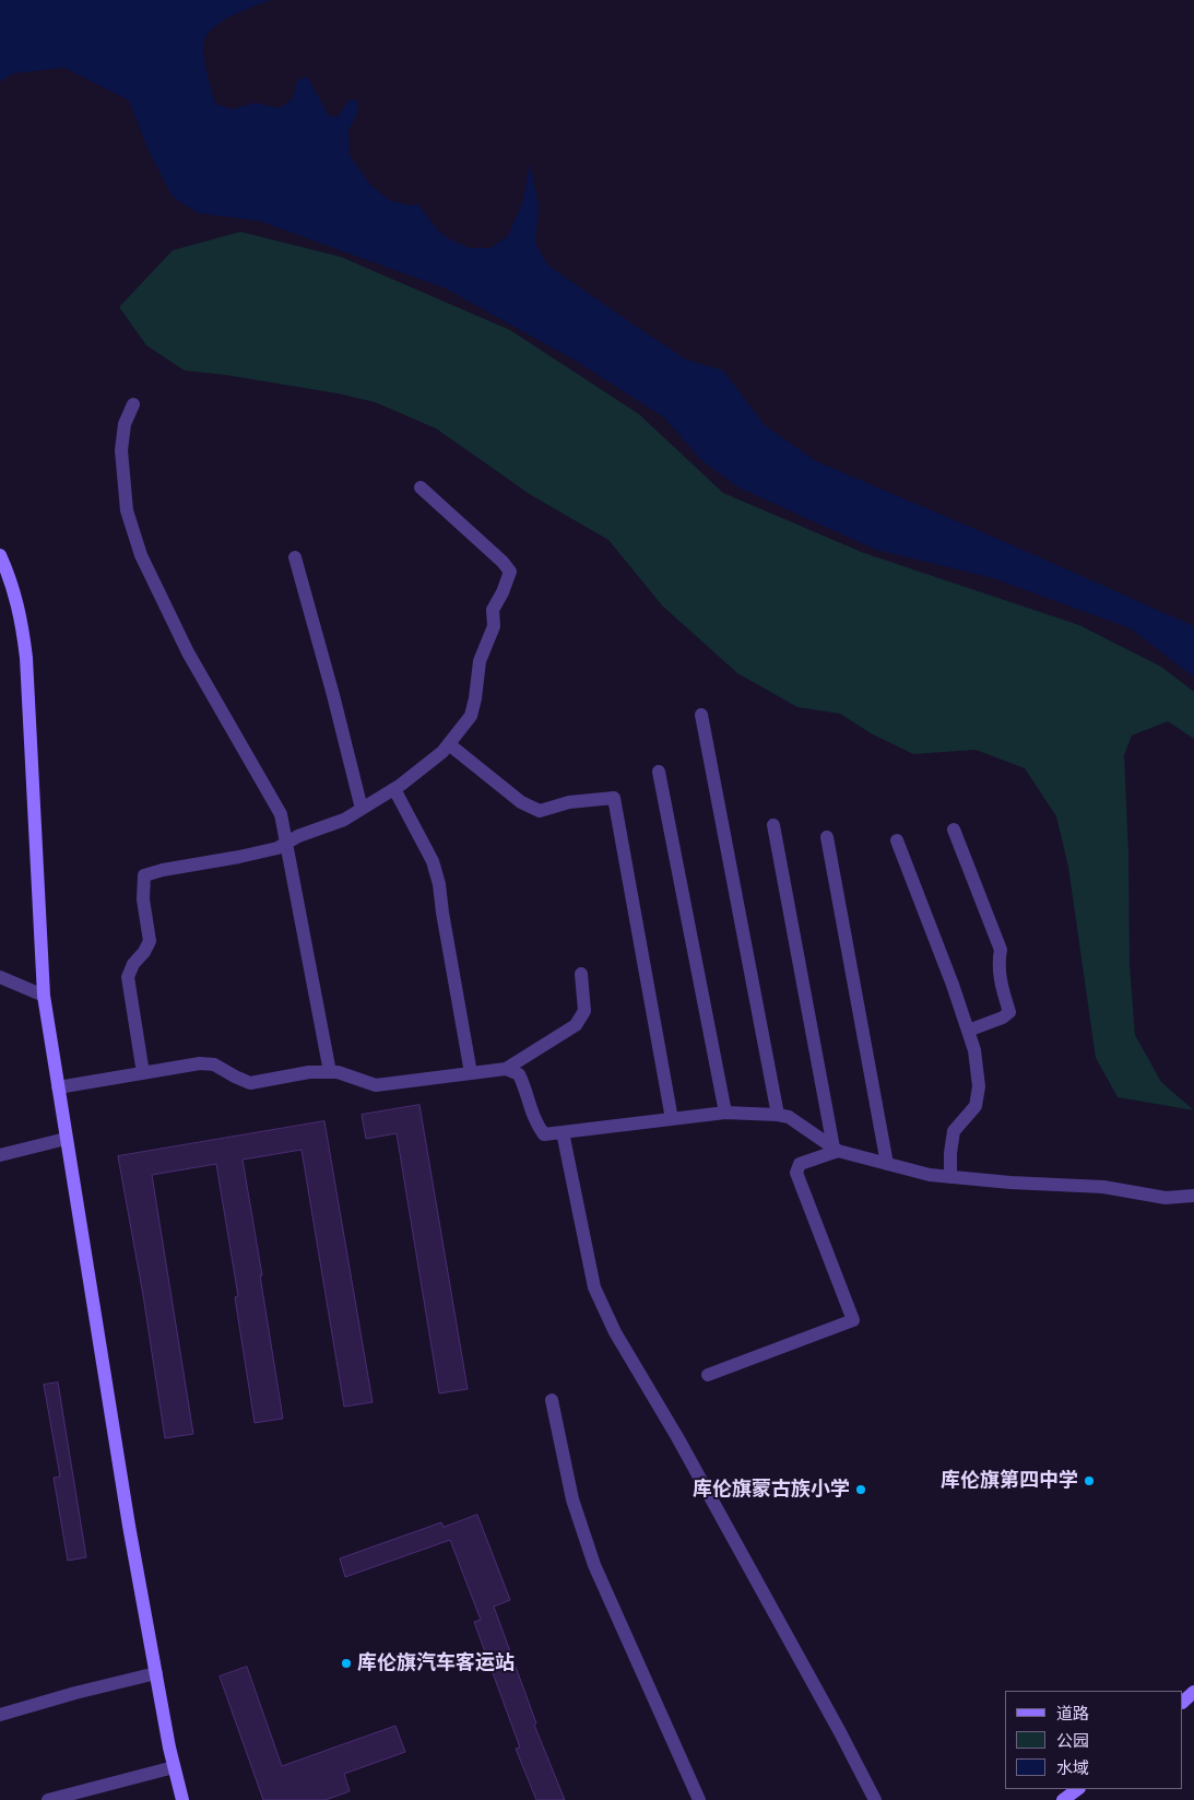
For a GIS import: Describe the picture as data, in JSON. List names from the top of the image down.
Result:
{
  "places": ["库伦旗第四中学", "库伦旗蒙古族小学", "库伦旗汽车客运站"],
  "legend": ["道路", "公园", "水域"]
}
